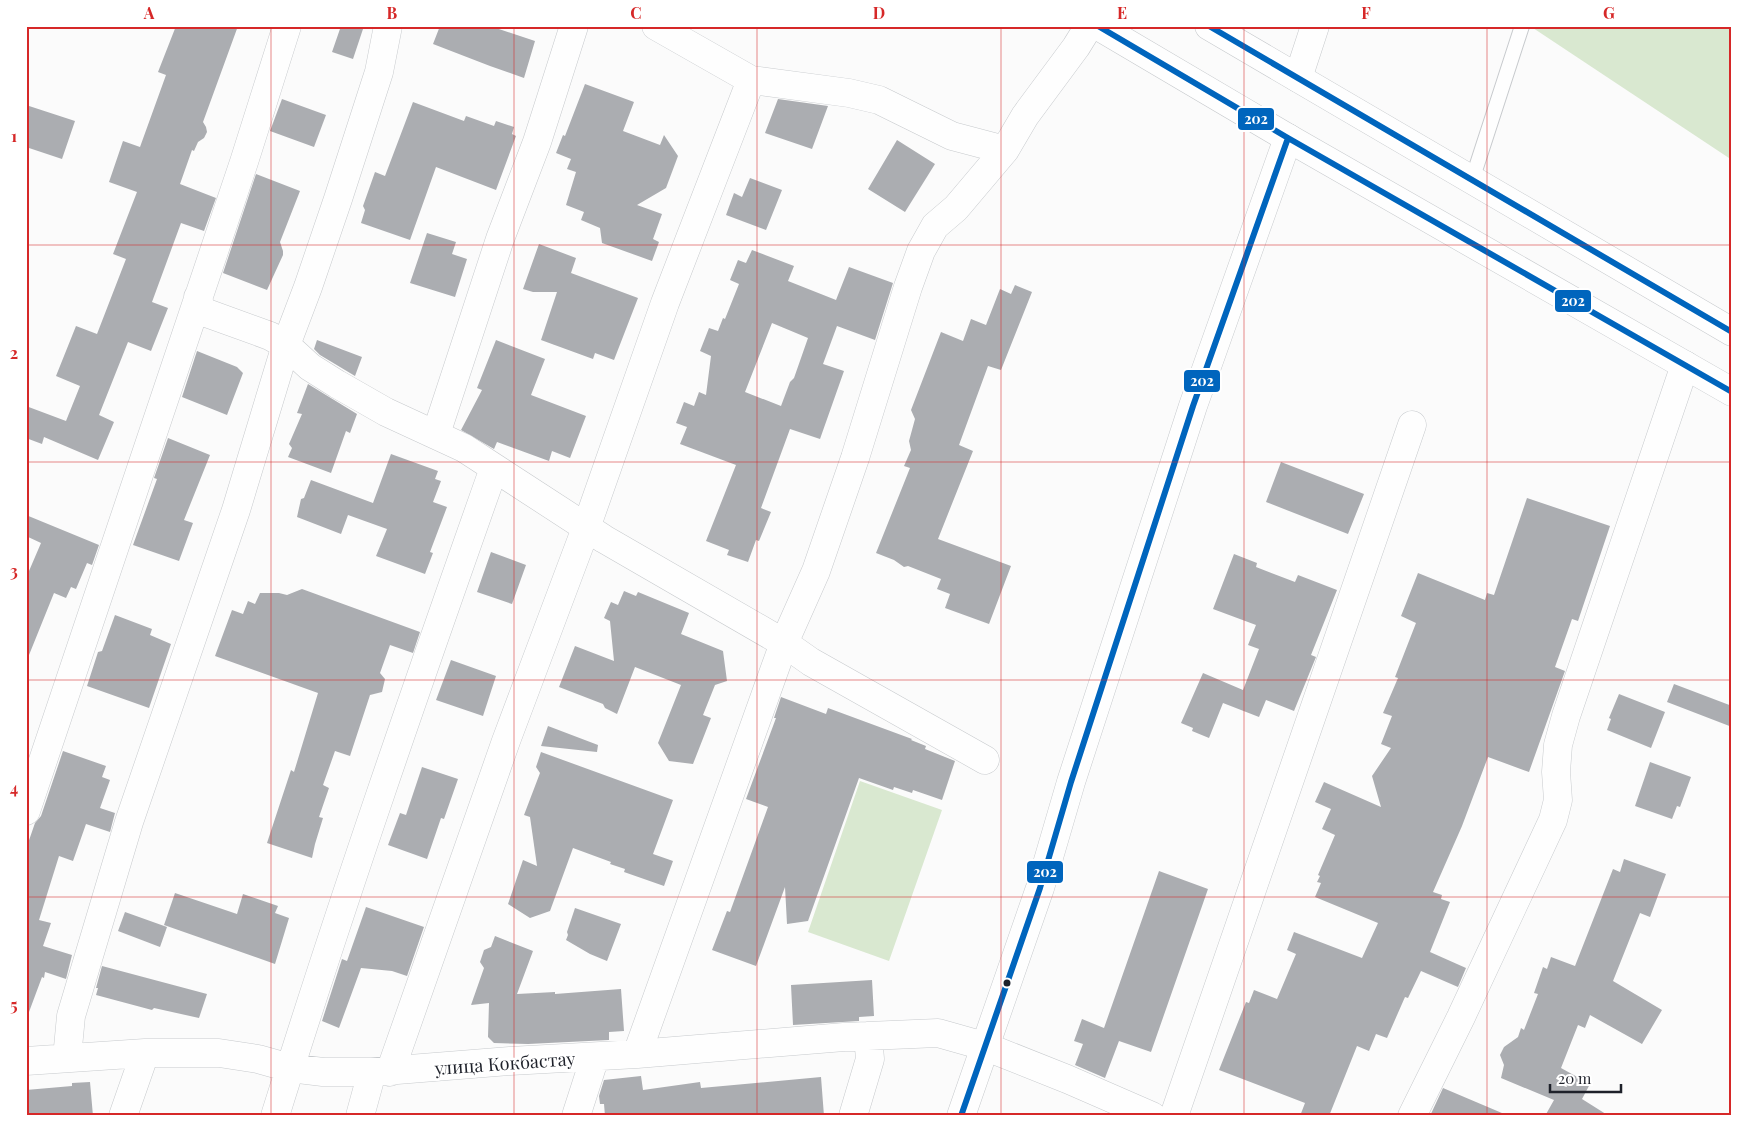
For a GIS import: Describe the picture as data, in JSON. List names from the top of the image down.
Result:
{
  "streets": {
    "main road": ["улица Кокбастау"]
  },
  "lines": ["transit line 202"],
  "scale_bar": "20 m",
  "grid": {
    "columns": [
      "A",
      "B",
      "C",
      "D",
      "E",
      "F",
      "G"
    ],
    "rows": [
      "1",
      "2",
      "3",
      "4",
      "5"
    ]
  }
}
